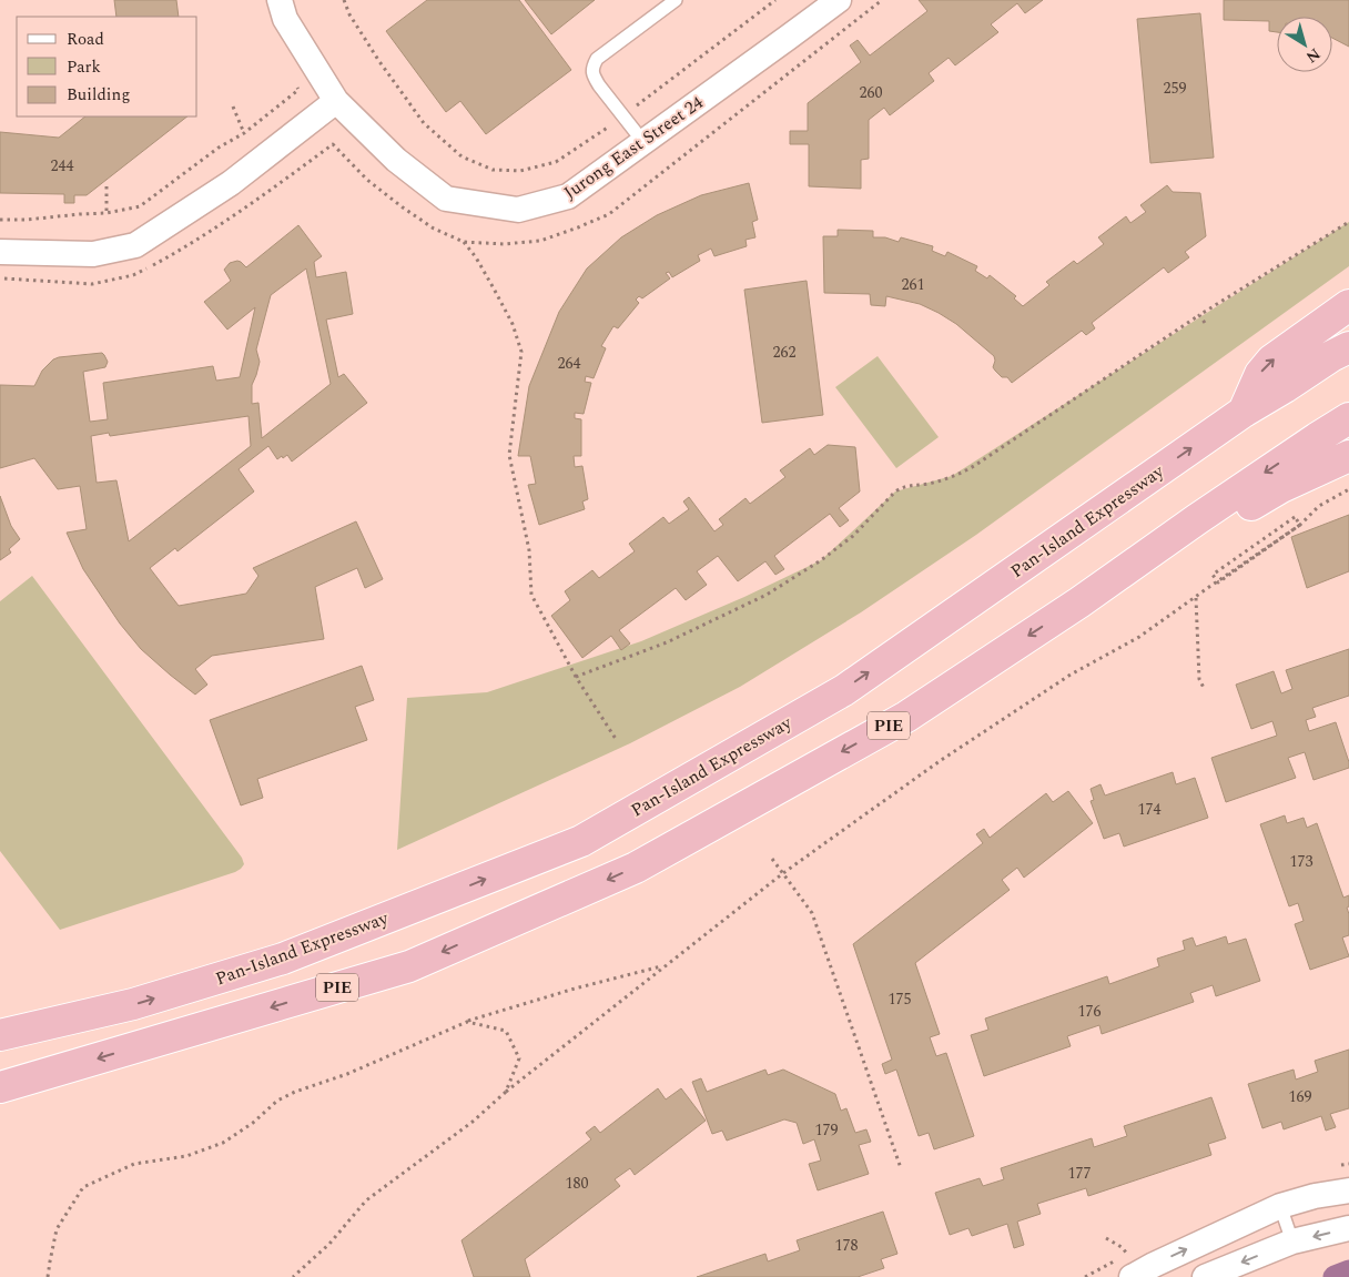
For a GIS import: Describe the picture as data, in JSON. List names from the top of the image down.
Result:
{
  "streets": {
    "highway": ["Pan-Island Expressway", "PIE"],
    "street": ["Jurong East Street 24"]
  },
  "house_numbers": [
    "259",
    "260",
    "244",
    "261",
    "262",
    "264",
    "174",
    "173",
    "175",
    "176",
    "169",
    "179",
    "177",
    "180",
    "178"
  ],
  "legend": ["Road", "Park", "Building"],
  "north": "bottom right"
}
